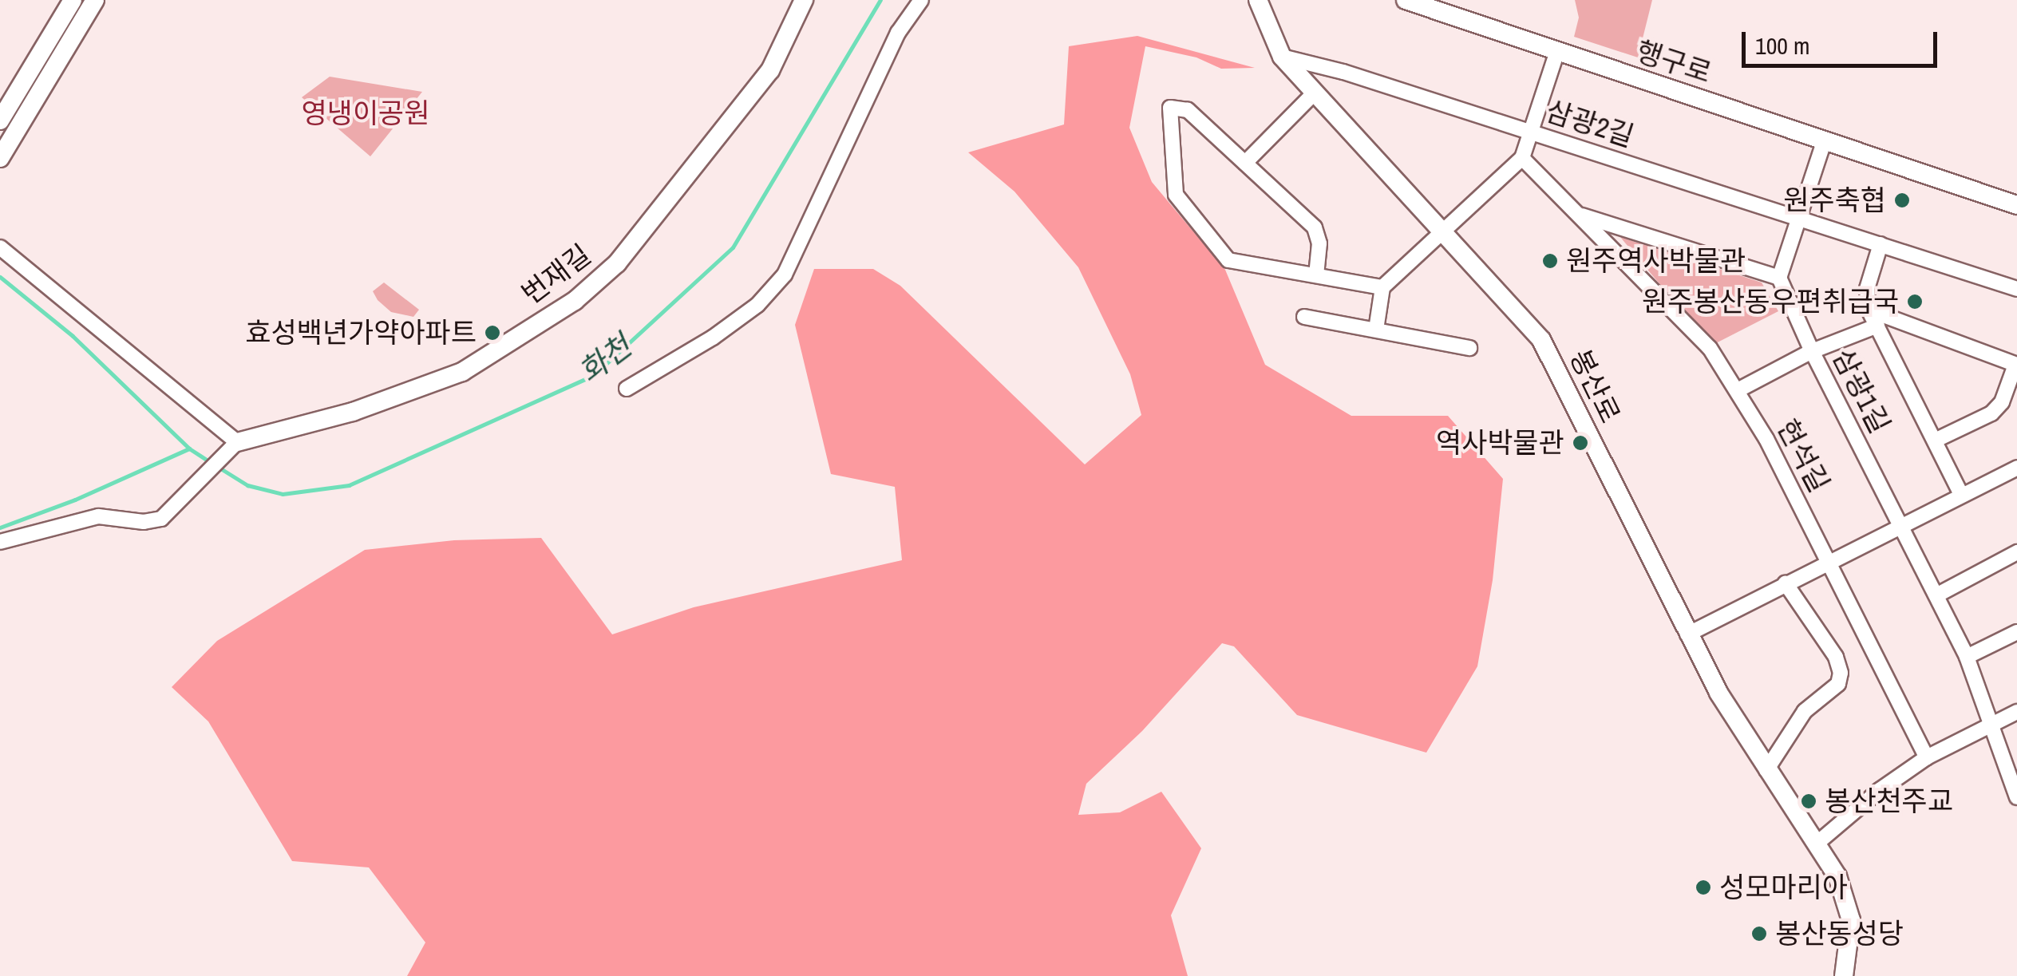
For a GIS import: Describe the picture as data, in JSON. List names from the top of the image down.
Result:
{
  "streets": {
    "street": [
      "행구로",
      "삼광2길",
      "번재길",
      "봉산로",
      "삼광1길",
      "현석길"
    ]
  },
  "crossings": [
    ["삼광2길", "봉산로"],
    ["삼광1길", "현석길"]
  ],
  "water": ["화천"],
  "parks": ["영냉이공원"],
  "places": [
    "원주축협",
    "원주역사박물관",
    "원주봉산동우편취급국",
    "효성백년가약아파트",
    "역사박물관",
    "봉산천주교",
    "성모마리아",
    "봉산동성당"
  ],
  "scale_bar": "100 m"
}
